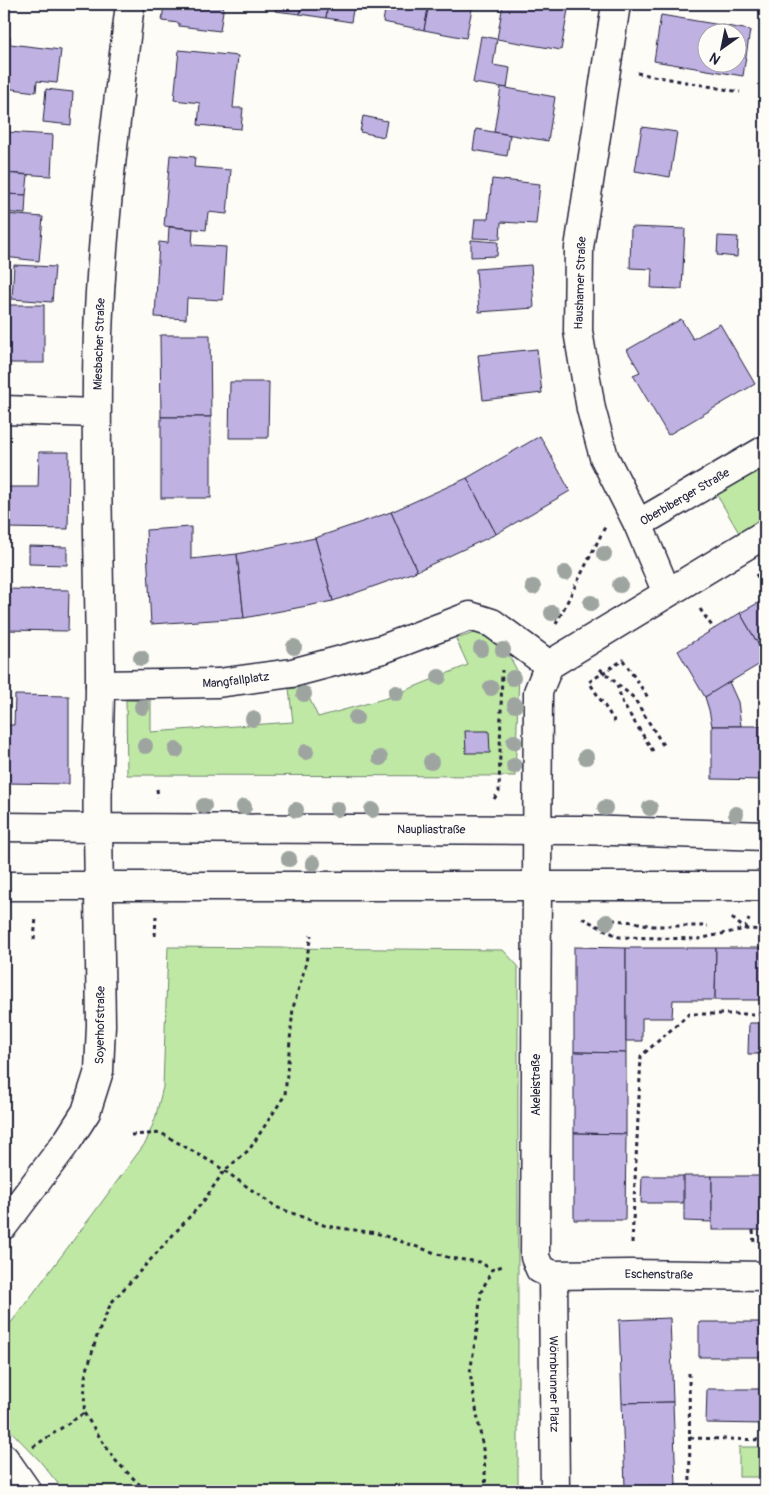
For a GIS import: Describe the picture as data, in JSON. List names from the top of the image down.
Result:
{
  "streets": {
    "street": [
      "Haushamer Straße",
      "Miesbacher Straße",
      "Oberbiberger Straße",
      "Mangfallplatz",
      "Naupliastraße",
      "Soyerhofstraße",
      "Akeleistraße",
      "Eschenstraße",
      "Wörnbrunner Platz"
    ]
  },
  "crossings": [
    ["Haushamer Straße", "Oberbiberger Straße"],
    ["Miesbacher Straße", "Mangfallplatz"],
    ["Akeleistraße", "Eschenstraße"],
    ["Akeleistraße", "Wörnbrunner Platz"],
    ["Eschenstraße", "Wörnbrunner Platz"]
  ],
  "north": "bottom left"
}
